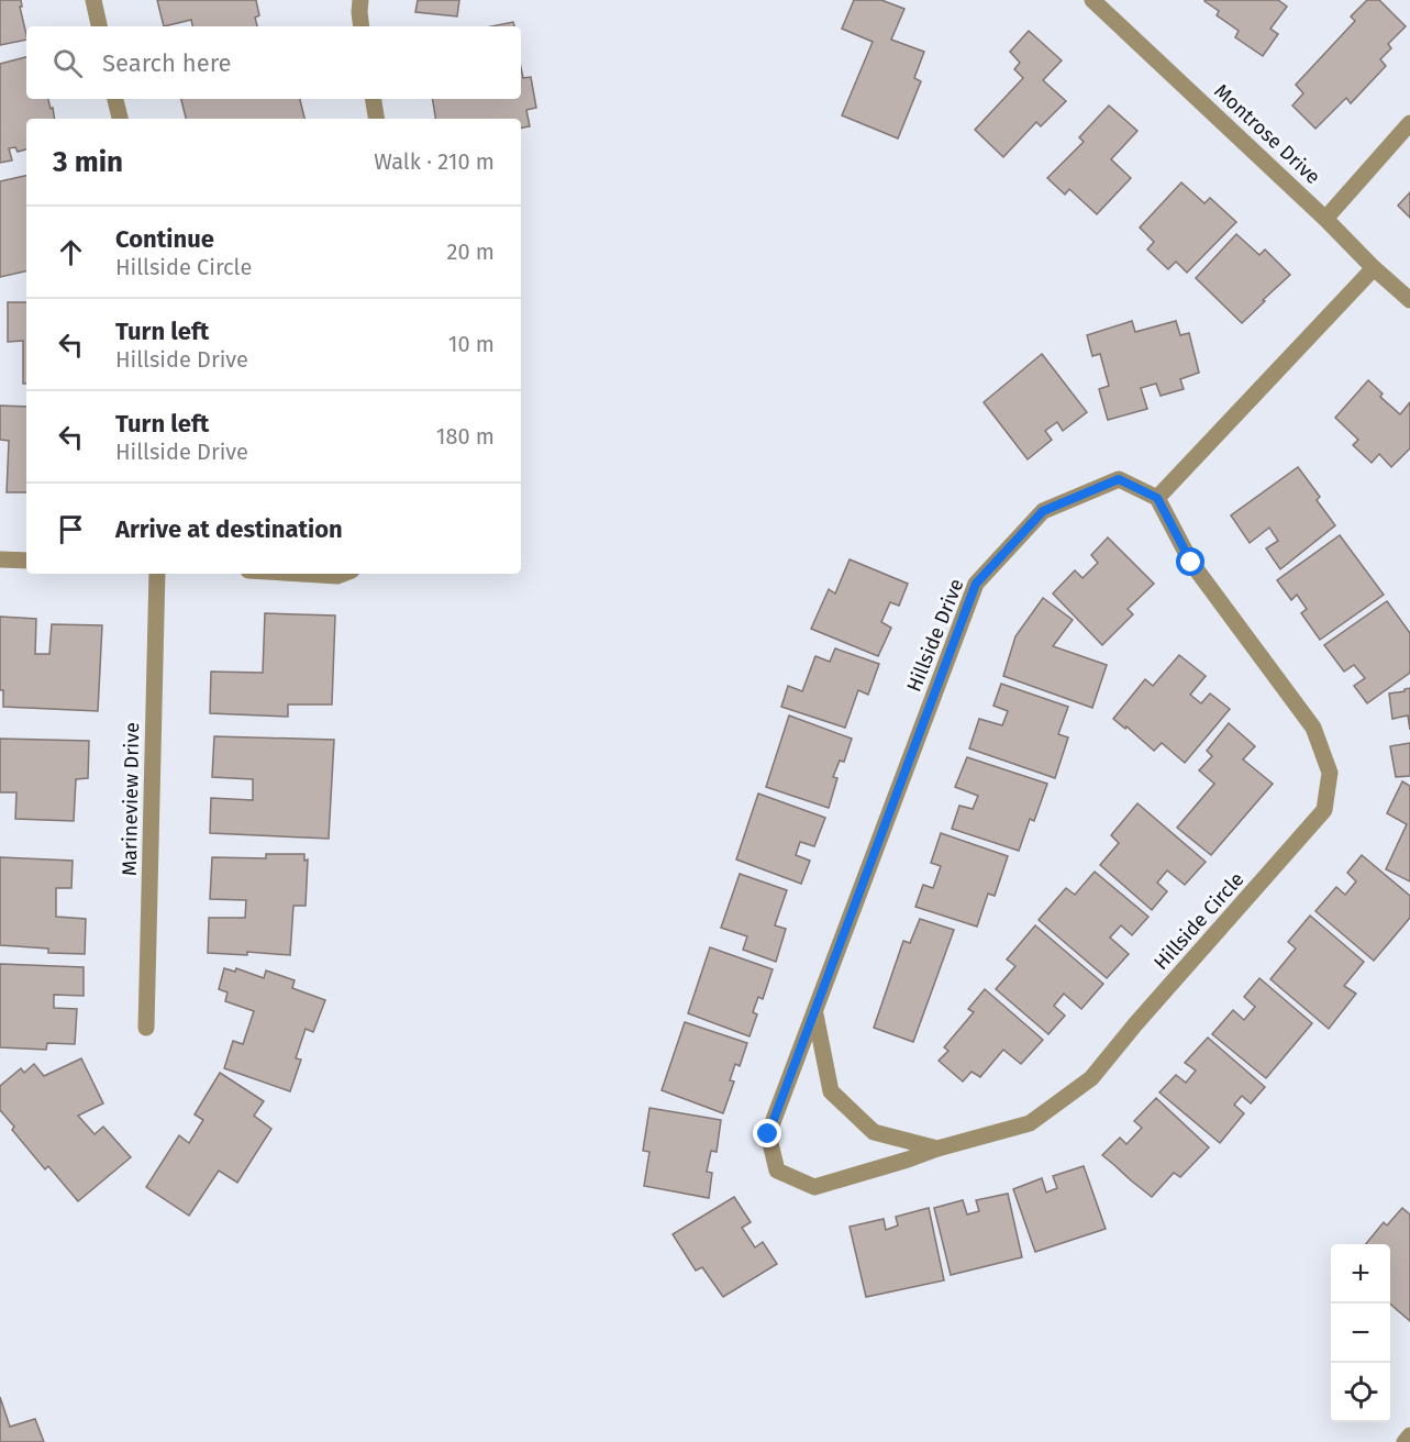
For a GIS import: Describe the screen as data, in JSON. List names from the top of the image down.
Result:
{
  "streets": {
    "street": [
      "Montrose Drive",
      "Hillside Drive",
      "Marineview Drive",
      "Hillside Circle"
    ]
  },
  "crossings": [
    ["Hillside Drive", "Hillside Circle"]
  ],
  "page": {
    "search": "Search here",
    "heading": ["3 min", "Walk · 210 m"],
    "list": [
      ["Continue", "Hillside Circle", "20 m"],
      ["Turn left", "Hillside Drive", "10 m"],
      ["Turn left", "Hillside Drive", "180 m"],
      "Arrive at destination"
    ],
    "map_buttons": ["+", "−"]
  }
}
